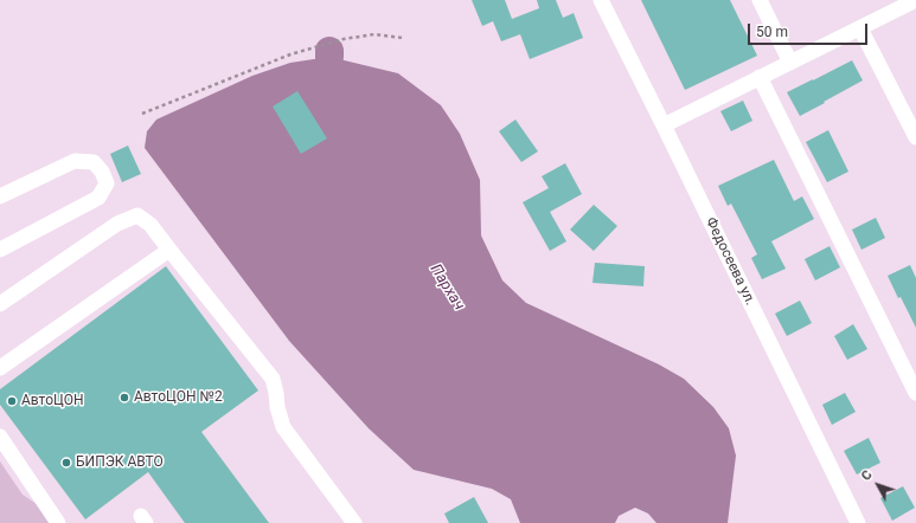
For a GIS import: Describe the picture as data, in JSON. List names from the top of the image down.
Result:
{
  "streets": {
    "street": ["Федосеева ул."]
  },
  "water": ["Пархач"],
  "places": ["АвтоЦОН №2", "АвтоЦОН", "БИПЭК АВТО"],
  "scale_bar": "50 m",
  "north": "top left"
}
